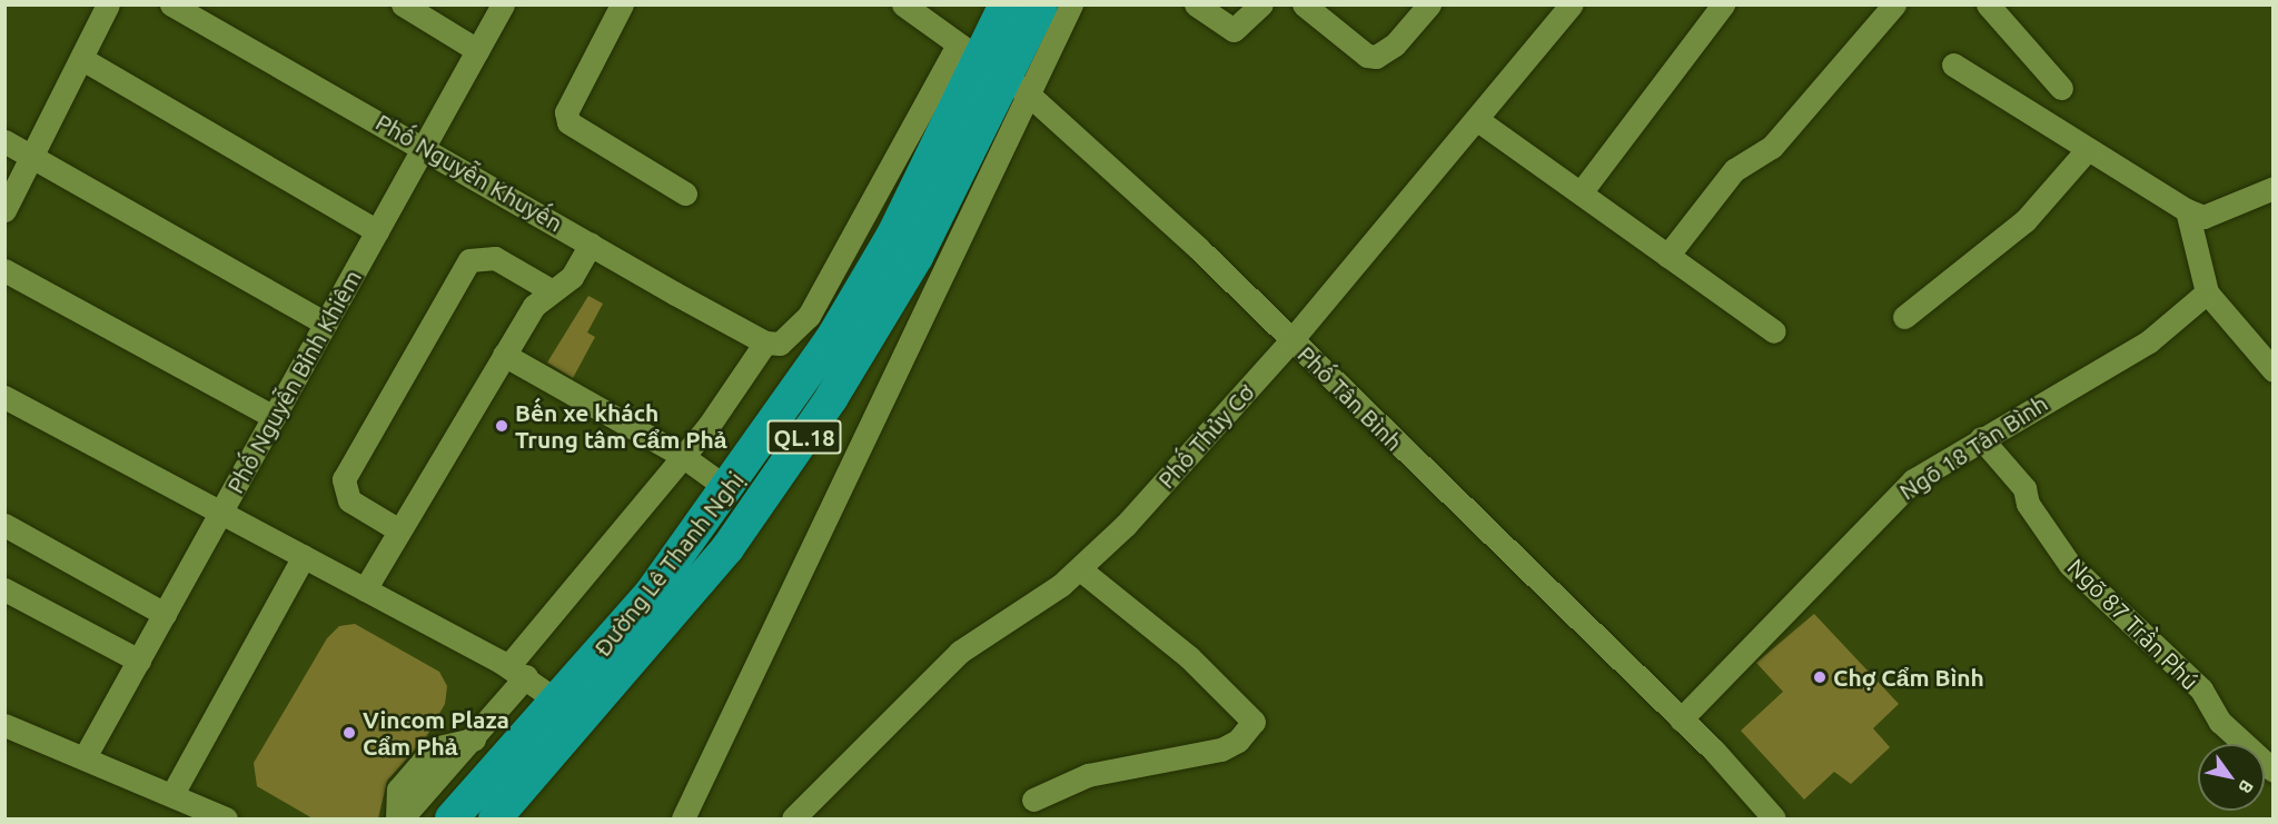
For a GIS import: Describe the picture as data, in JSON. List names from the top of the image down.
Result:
{
  "streets": {
    "highway": ["QL.18", "Đường Lê Thanh Nghị"],
    "street": [
      "Phố Nguyễn Khuyến",
      "Phố Nguyễn Bỉnh Khiêm",
      "Phố Tân Bình",
      "Phố Thủy Cơ",
      "Ngõ 18 Tân Bình",
      "Ngõ 87 Trần Phú"
    ]
  },
  "crossings": [
    ["Phố Nguyễn Khuyến", "Phố Nguyễn Bỉnh Khiêm"],
    ["Phố Tân Bình", "Phố Thủy Cơ"],
    ["Phố Tân Bình", "Ngõ 18 Tân Bình"],
    ["Phố Tân Bình", "Đường Lê Thanh Nghị"],
    ["Ngõ 18 Tân Bình", "Ngõ 87 Trần Phú"]
  ],
  "places": ["Bến xe khách Trung tâm Cẩm Phả", "Chợ Cẩm Bình", "Vincom Plaza Cẩm Phả"],
  "north": "bottom right"
}
